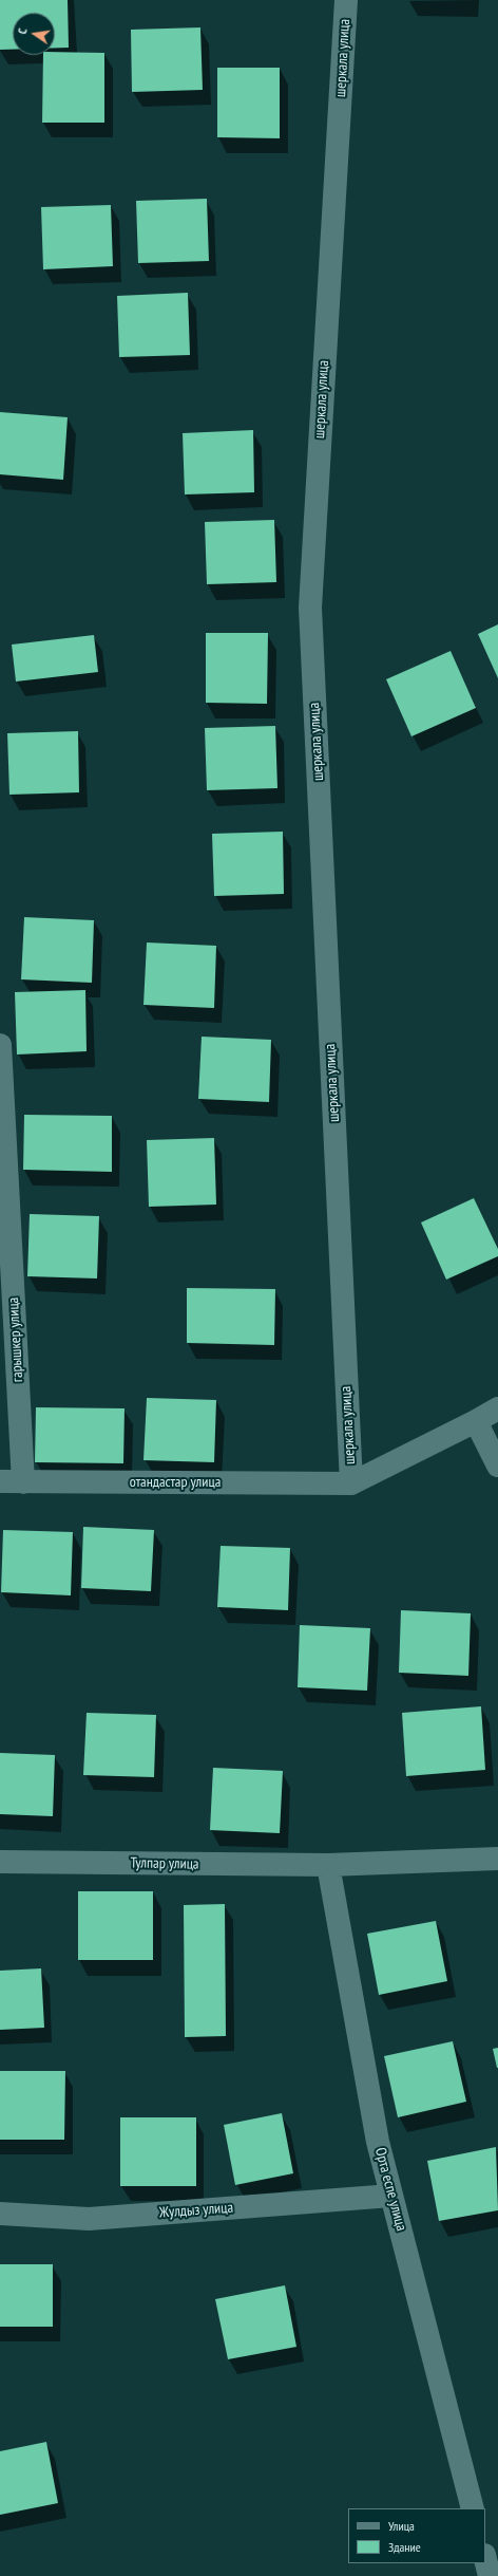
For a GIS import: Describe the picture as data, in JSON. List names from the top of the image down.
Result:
{
  "streets": {
    "street": [
      "шеркала улица",
      "гарышкер улица",
      "отандастар улица",
      "Тулпар улица",
      "Орта еспе улица",
      "Жулдыз улица"
    ]
  },
  "crossings": [
    ["шеркала улица", "отандастар улица"],
    ["гарышкер улица", "отандастар улица"],
    ["Тулпар улица", "Орта еспе улица"],
    ["Орта еспе улица", "Жулдыз улица"]
  ],
  "legend": ["Улица", "Здание"],
  "north": "left"
}
